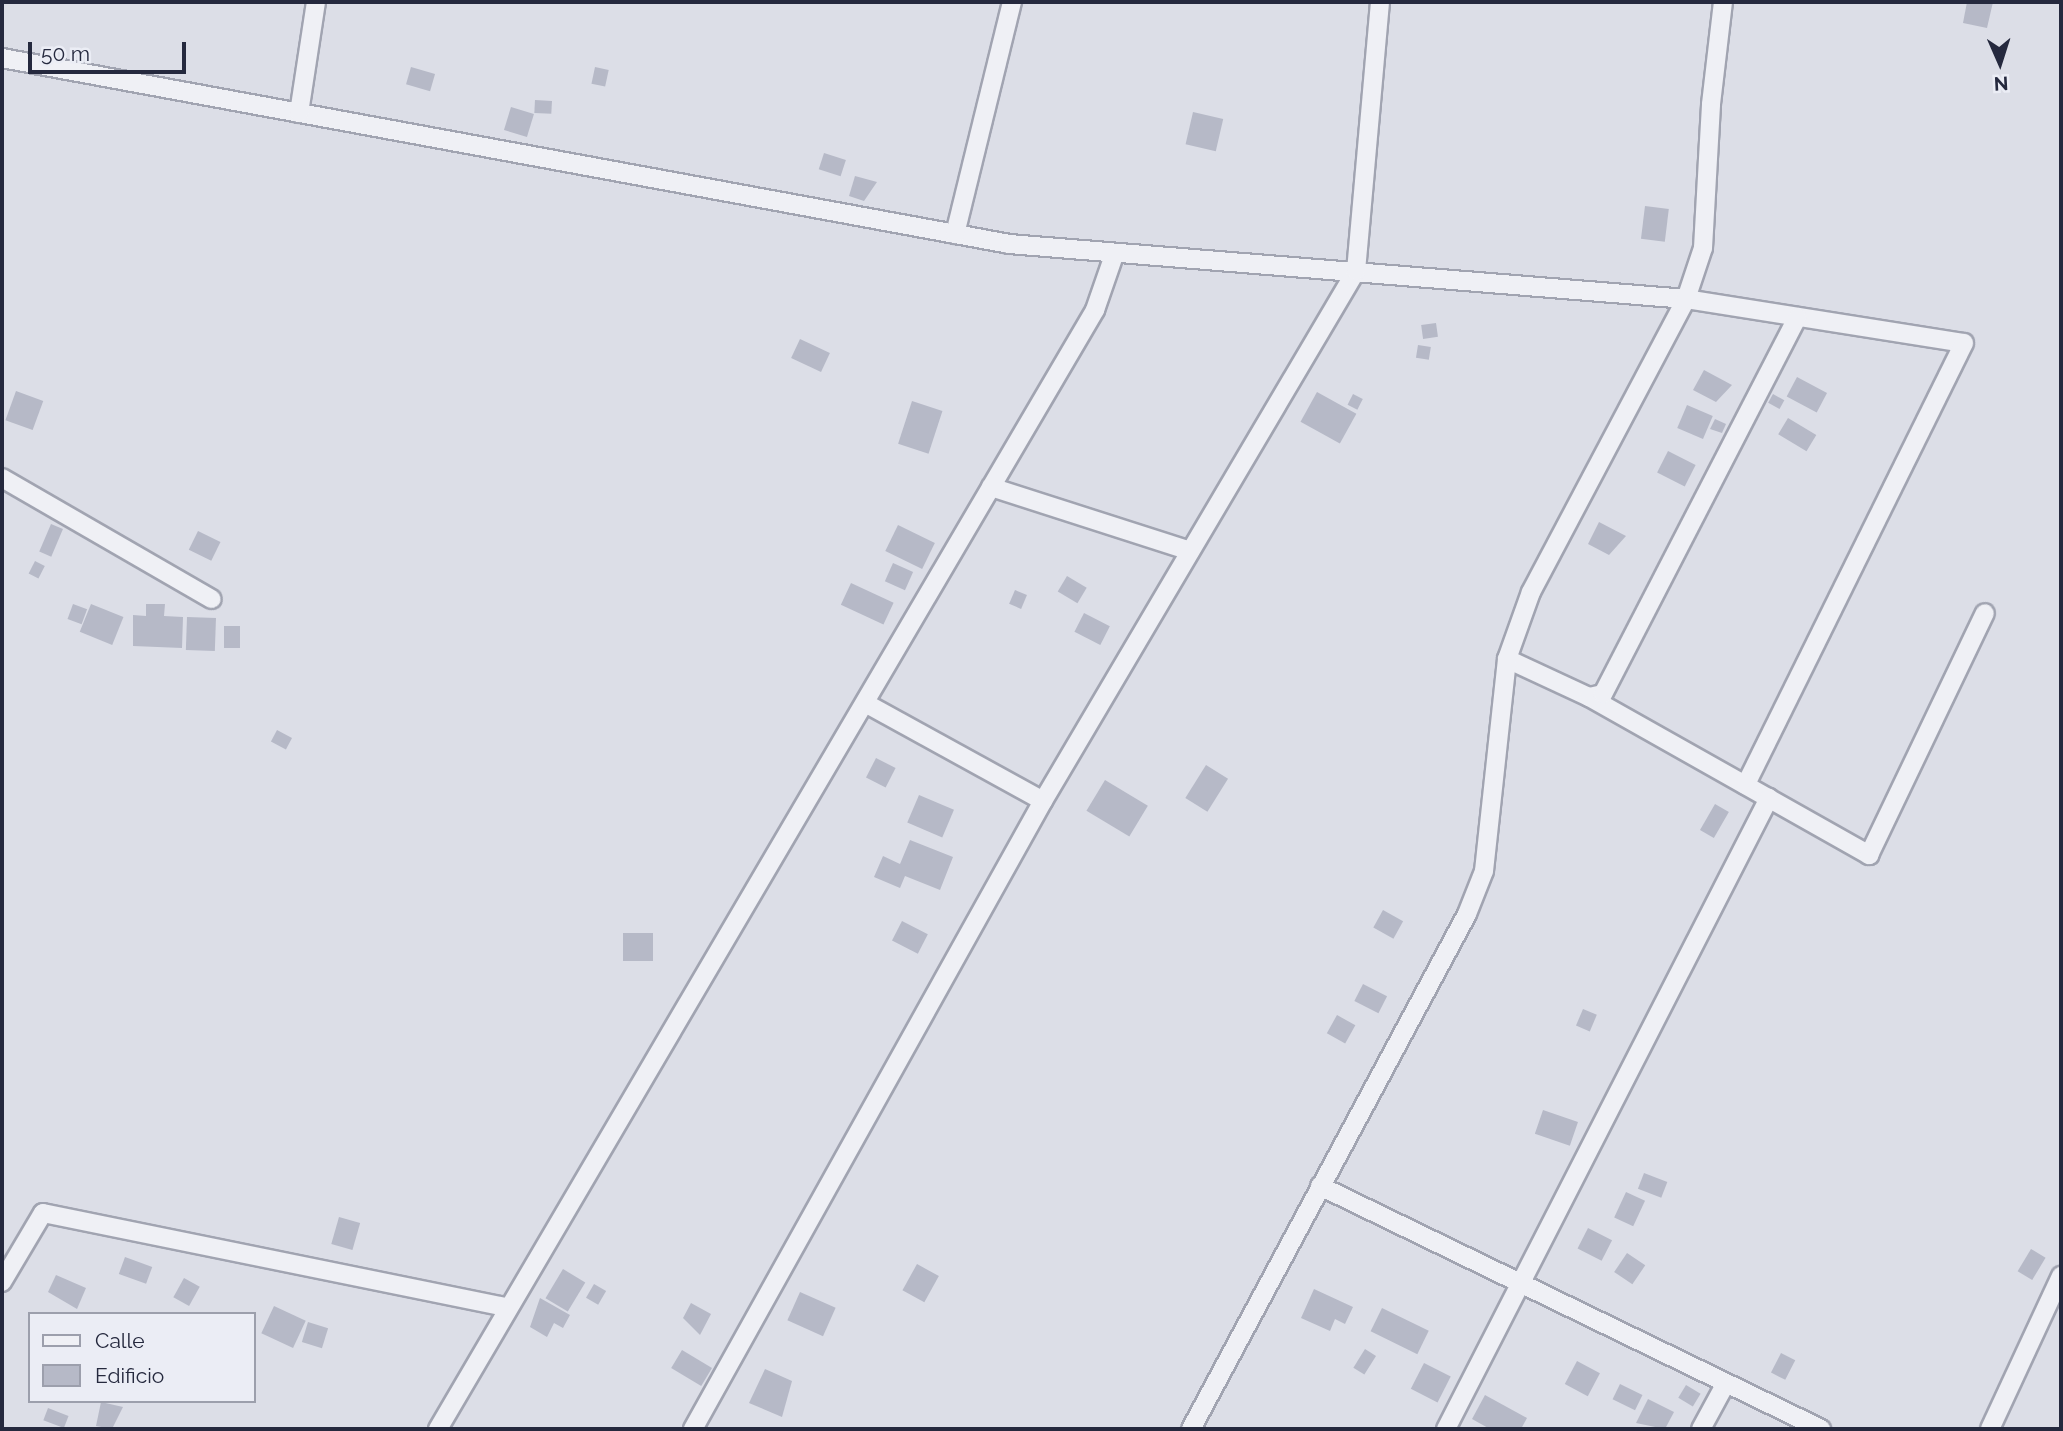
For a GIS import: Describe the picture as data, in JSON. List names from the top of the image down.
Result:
{
  "legend": ["Calle", "Edificio"],
  "scale_bar": "50 m",
  "north": "bottom"
}
